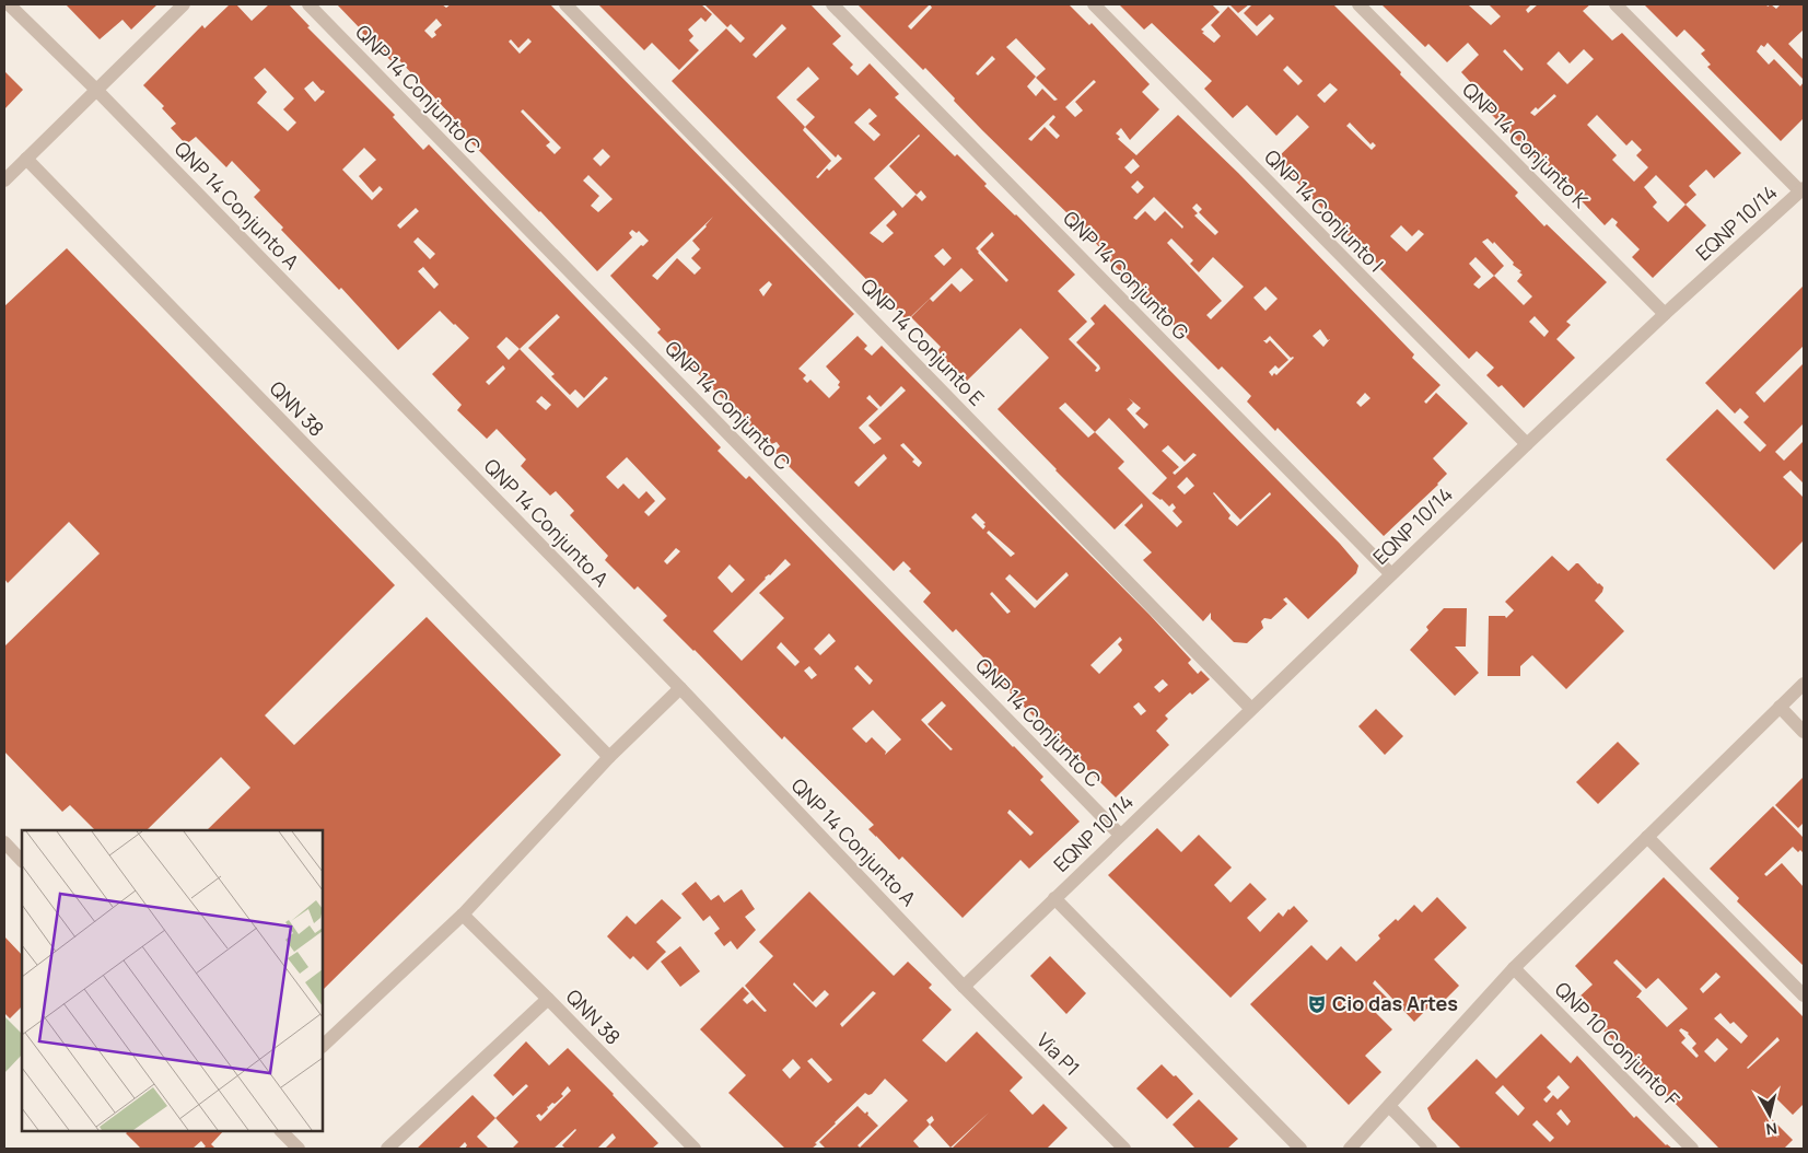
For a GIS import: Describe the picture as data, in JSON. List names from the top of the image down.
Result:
{
  "streets": {
    "street": [
      "QNP 14 Conjunto C",
      "QNP 14 Conjunto K",
      "QNP 14 Conjunto A",
      "QNP 14 Conjunto I",
      "EQNP 10/14",
      "QNP 14 Conjunto G",
      "QNP 14 Conjunto E",
      "QNN 38",
      "QNP 10 Conjunto F",
      "Via P1"
    ]
  },
  "crossings": [
    ["QNP 14 Conjunto C", "EQNP 10/14"],
    ["QNP 14 Conjunto K", "EQNP 10/14"],
    ["QNP 14 Conjunto A", "EQNP 10/14"],
    ["QNP 14 Conjunto A", "Via P1"],
    ["QNP 14 Conjunto I", "EQNP 10/14"],
    ["EQNP 10/14", "QNP 14 Conjunto G"],
    ["EQNP 10/14", "QNP 14 Conjunto E"],
    ["EQNP 10/14", "Via P1"]
  ],
  "places": {
    "theatre": ["Cio das Artes"]
  },
  "north": "bottom"
}
